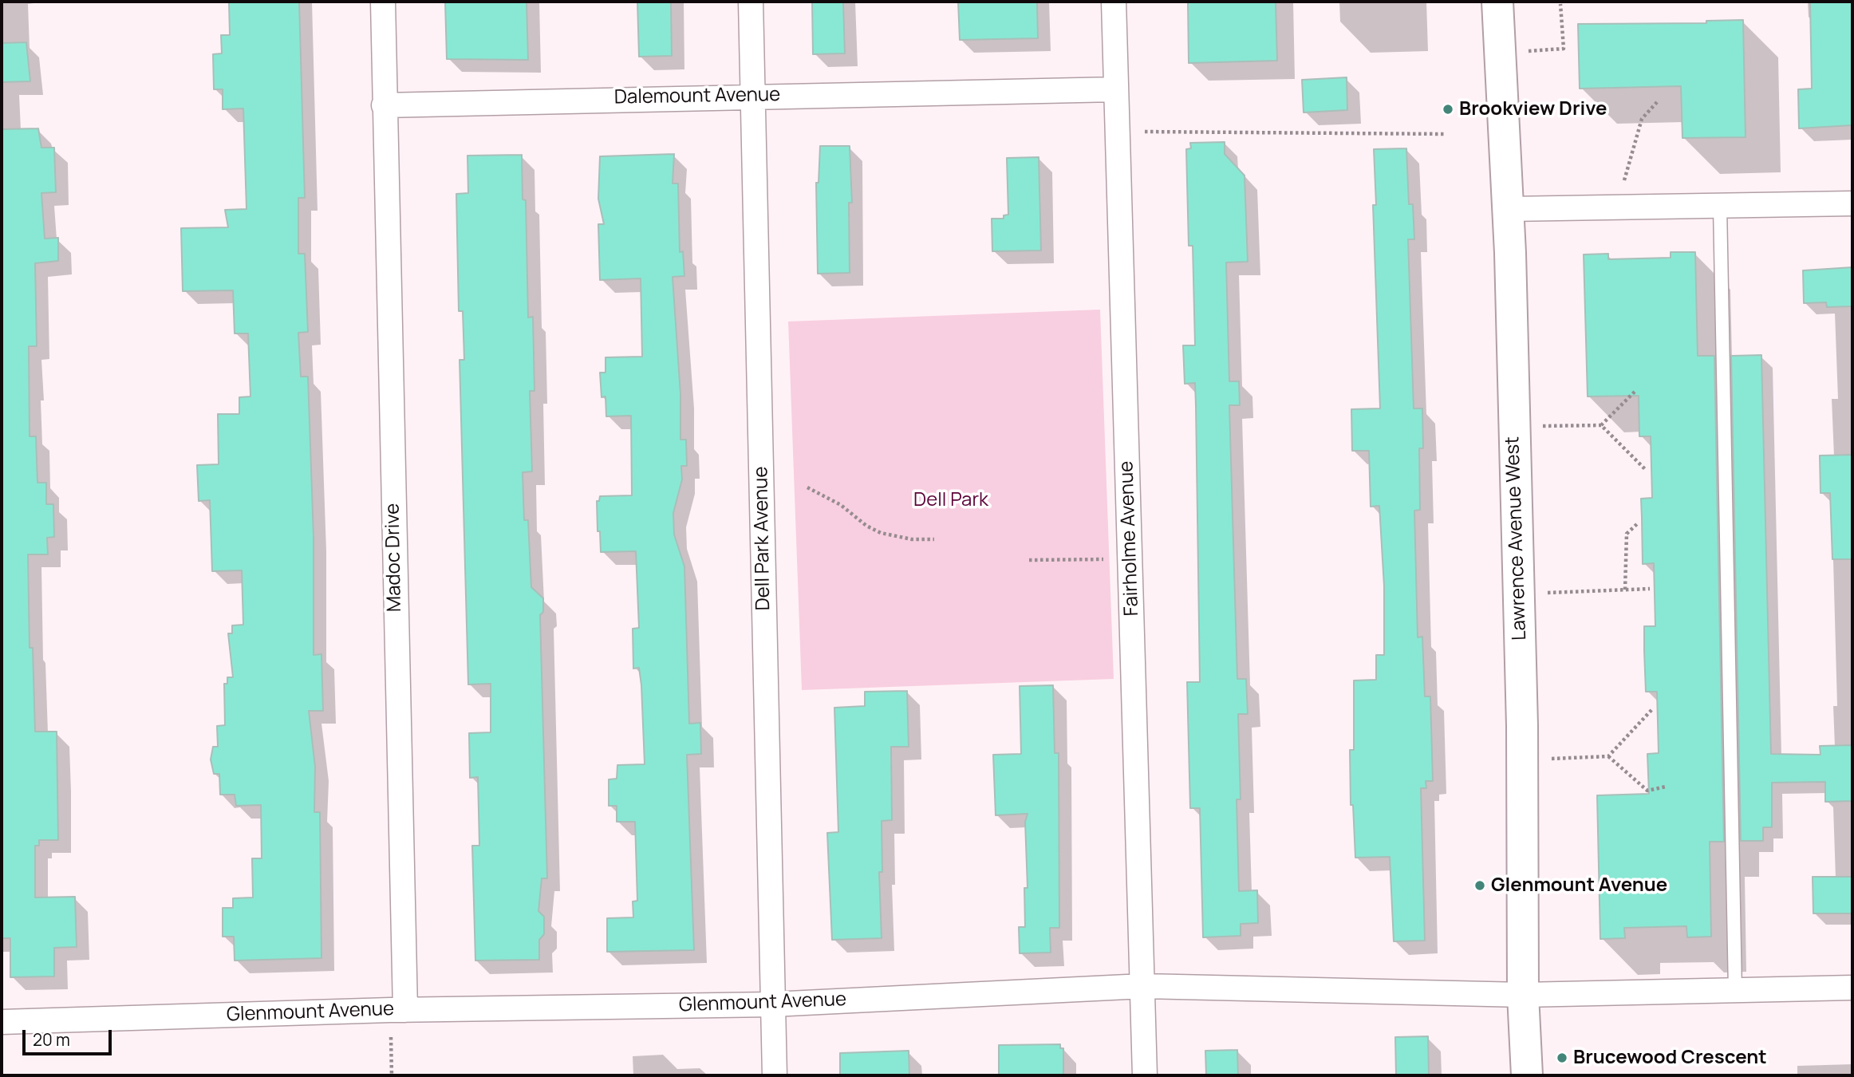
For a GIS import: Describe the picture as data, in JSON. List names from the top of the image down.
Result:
{
  "streets": {
    "main road": ["Lawrence Avenue West"],
    "street": [
      "Dalemount Avenue",
      "Dell Park Avenue",
      "Fairholme Avenue",
      "Madoc Drive",
      "Glenmount Avenue"
    ]
  },
  "crossings": [
    ["Dalemount Avenue", "Dell Park Avenue"],
    ["Dalemount Avenue", "Fairholme Avenue"],
    ["Dalemount Avenue", "Madoc Drive"],
    ["Dell Park Avenue", "Glenmount Avenue"],
    ["Fairholme Avenue", "Glenmount Avenue"],
    ["Lawrence Avenue West", "Glenmount Avenue"],
    ["Madoc Drive", "Glenmount Avenue"]
  ],
  "parks": ["Dell Park"],
  "places": ["Brookview Drive", "Glenmount Avenue", "Brucewood Crescent"],
  "scale_bar": "20 m"
}
